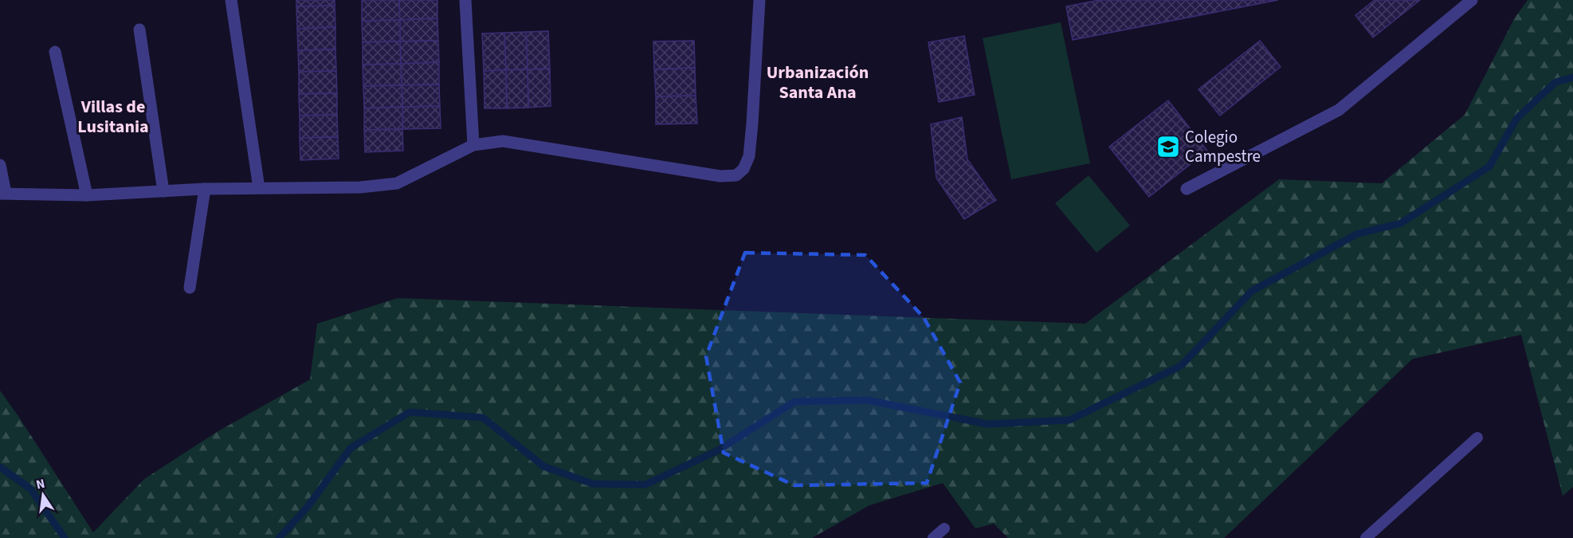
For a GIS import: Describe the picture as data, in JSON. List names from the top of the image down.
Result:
{
  "districts": ["Urbanización Santa Ana", "Villas de Lusitania"],
  "places": {
    "school or university": ["Colegio Campestre"]
  },
  "north": "top"
}
